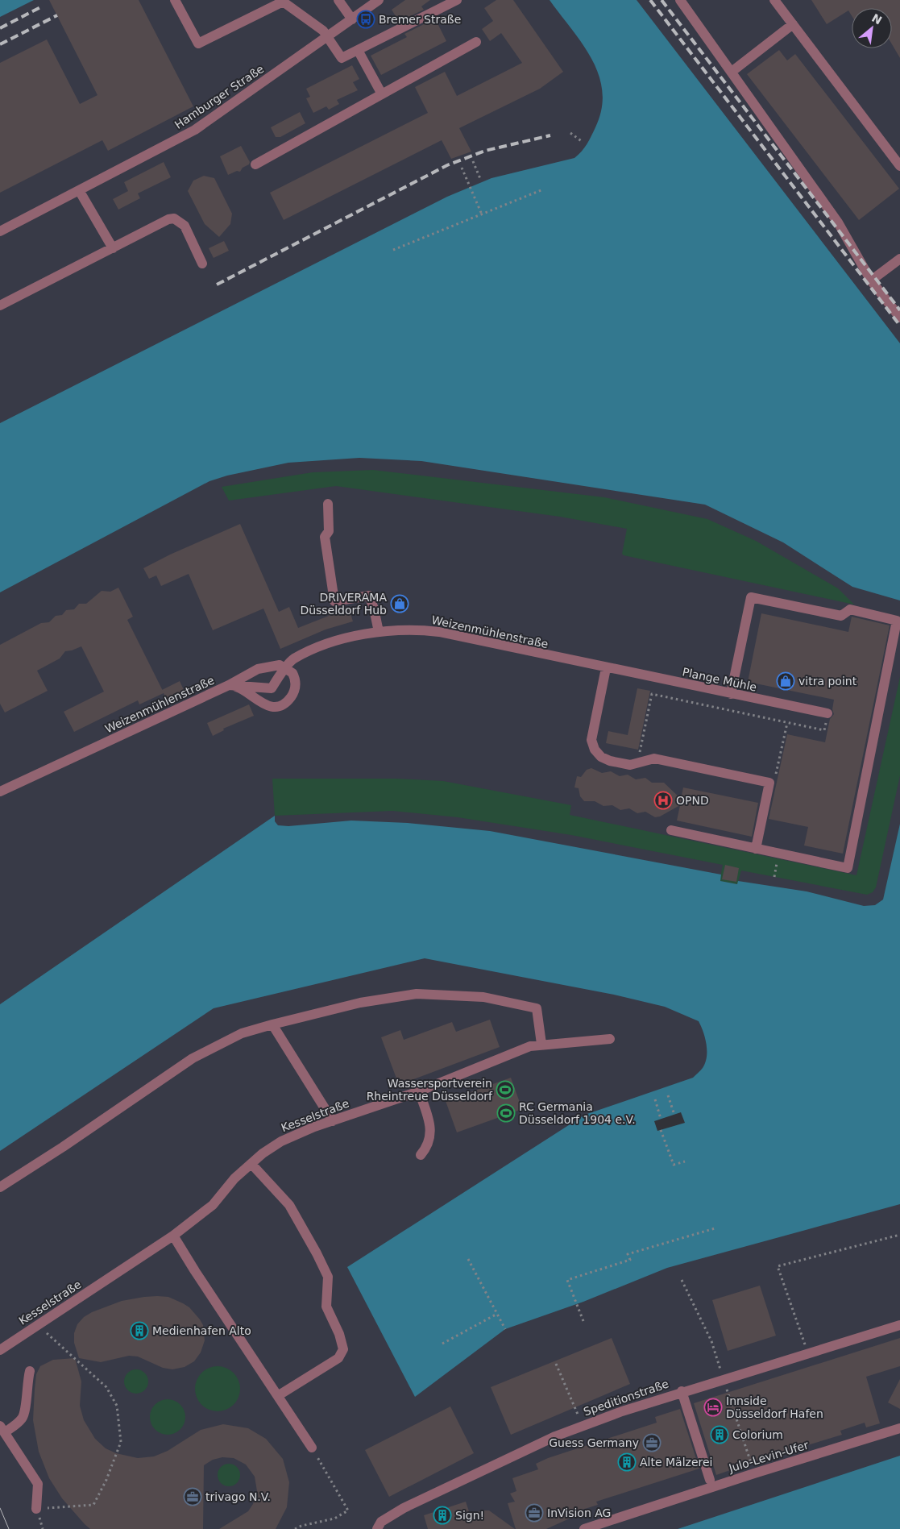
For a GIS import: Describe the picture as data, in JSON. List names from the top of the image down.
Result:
{
  "streets": {
    "street": [
      "Hamburger Straße",
      "Weizenmühlenstraße",
      "Plange Mühle",
      "Kesselstraße",
      "Speditionstraße",
      "Julo-Levin-Ufer"
    ]
  },
  "crossings": [
    ["Weizenmühlenstraße", "Plange Mühle"]
  ],
  "places": {
    "bus stop": ["Bremer Straße"],
    "shop": ["DRIVERAMA Düsseldorf Hub", "vitra point"],
    "hospital": ["OPND"],
    "sports": ["Wassersportverein Rheintreue Düsseldorf", "RC Germania Düsseldorf 1904 e.V."],
    "building": [
      "Medienhafen Alto",
      "Colorium",
      "Alte Mälzerei",
      "Sign!"
    ],
    "hotel": ["Innside Düsseldorf Hafen"],
    "office": ["Guess Germany", "trivago N.V.", "InVision AG"]
  },
  "north": "top right"
}
